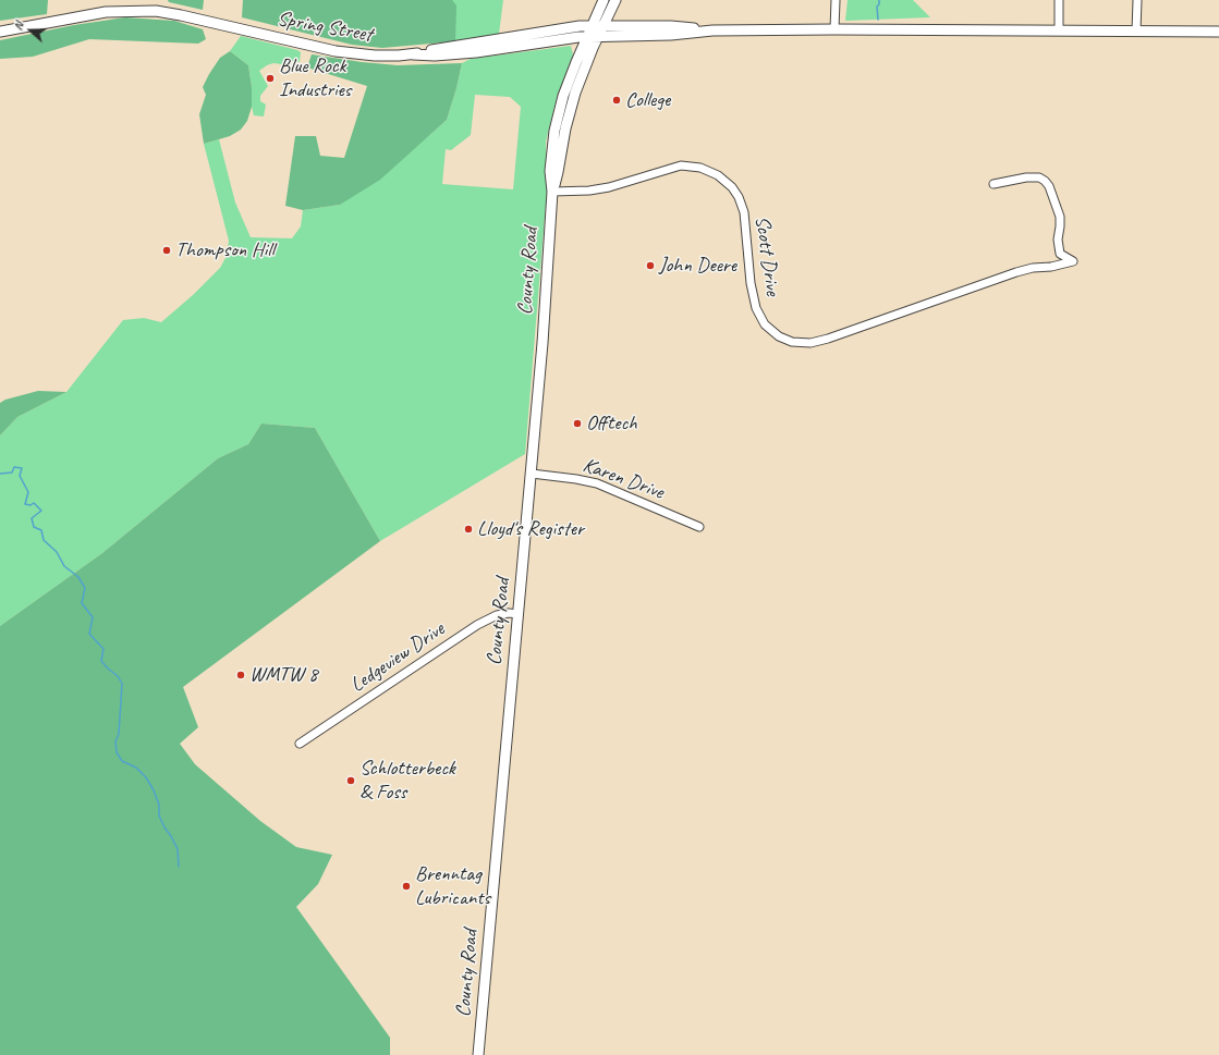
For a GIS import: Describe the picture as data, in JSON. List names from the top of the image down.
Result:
{
  "streets": {
    "main road": ["Spring Street", "County Road"],
    "street": ["Scott Drive", "Karen Drive", "Ledgeview Drive"]
  },
  "crossings": [
    ["Spring Street", "County Road"],
    ["Scott Drive", "County Road"],
    ["County Road", "Karen Drive"],
    ["County Road", "Ledgeview Drive"]
  ],
  "places": [
    "Blue Rock Industries",
    "College",
    "Thompson Hill",
    "John Deere",
    "Offtech",
    "Lloyd's Register",
    "WMTW 8",
    "Schlotterbeck & Foss",
    "Brenntag Lubricants"
  ],
  "north": "left"
}
